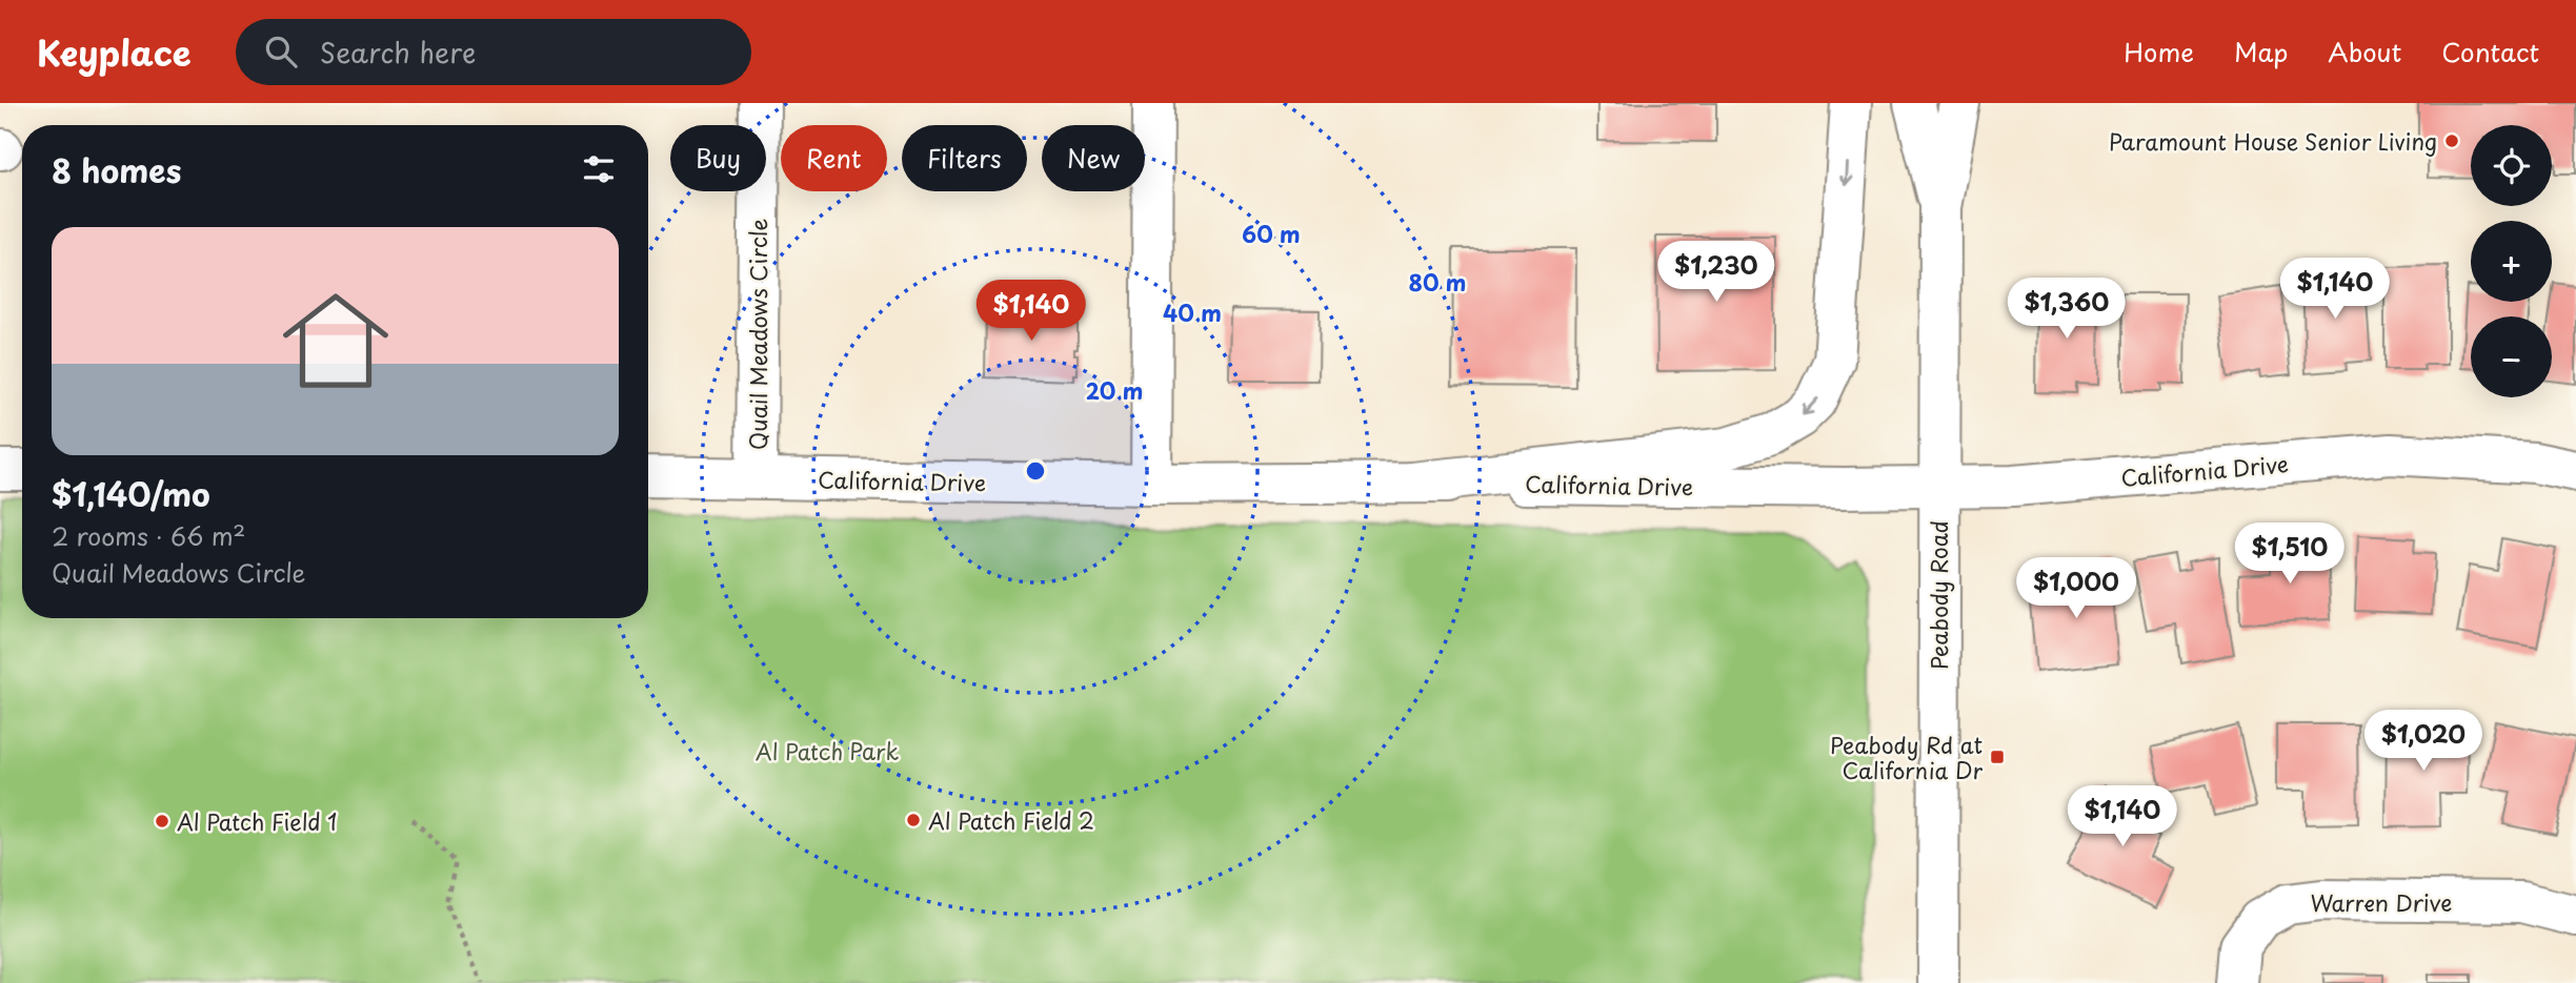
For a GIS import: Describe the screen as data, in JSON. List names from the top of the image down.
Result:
{
  "streets": {
    "street": [
      "Quail Meadows Circle",
      "California Drive",
      "Peabody Road",
      "Warren Drive"
    ]
  },
  "crossings": [
    ["Quail Meadows Circle", "California Drive"],
    ["California Drive", "Peabody Road"]
  ],
  "parks": ["Al Patch Park"],
  "places": {
    "other": ["Paramount House Senior Living", "Al Patch Field 2", "Al Patch Field 1"],
    "transit": ["Peabody Rd at California Dr"]
  },
  "page": {
    "header": "Keyplace",
    "search": "Search here",
    "nav": [
      "Home",
      "Map",
      "About",
      "Contact"
    ],
    "map_buttons": ["+", "−"],
    "chip": [
      "Buy",
      "Rent",
      "Filters",
      "New"
    ],
    "heading": "8 homes",
    "list": [
      {
        "name": "$1,140/mo",
        "note": "2 rooms · 66 m² · Quail Meadows Circle"
      }
    ],
    "price": [
      "$1,230",
      "$1,140",
      "$1,360",
      "$1,140",
      "$1,510",
      "$1,000",
      "$1,020",
      "$1,140"
    ]
  },
  "rings": [
    "60 m",
    "80 m",
    "40 m",
    "20 m"
  ]
}
